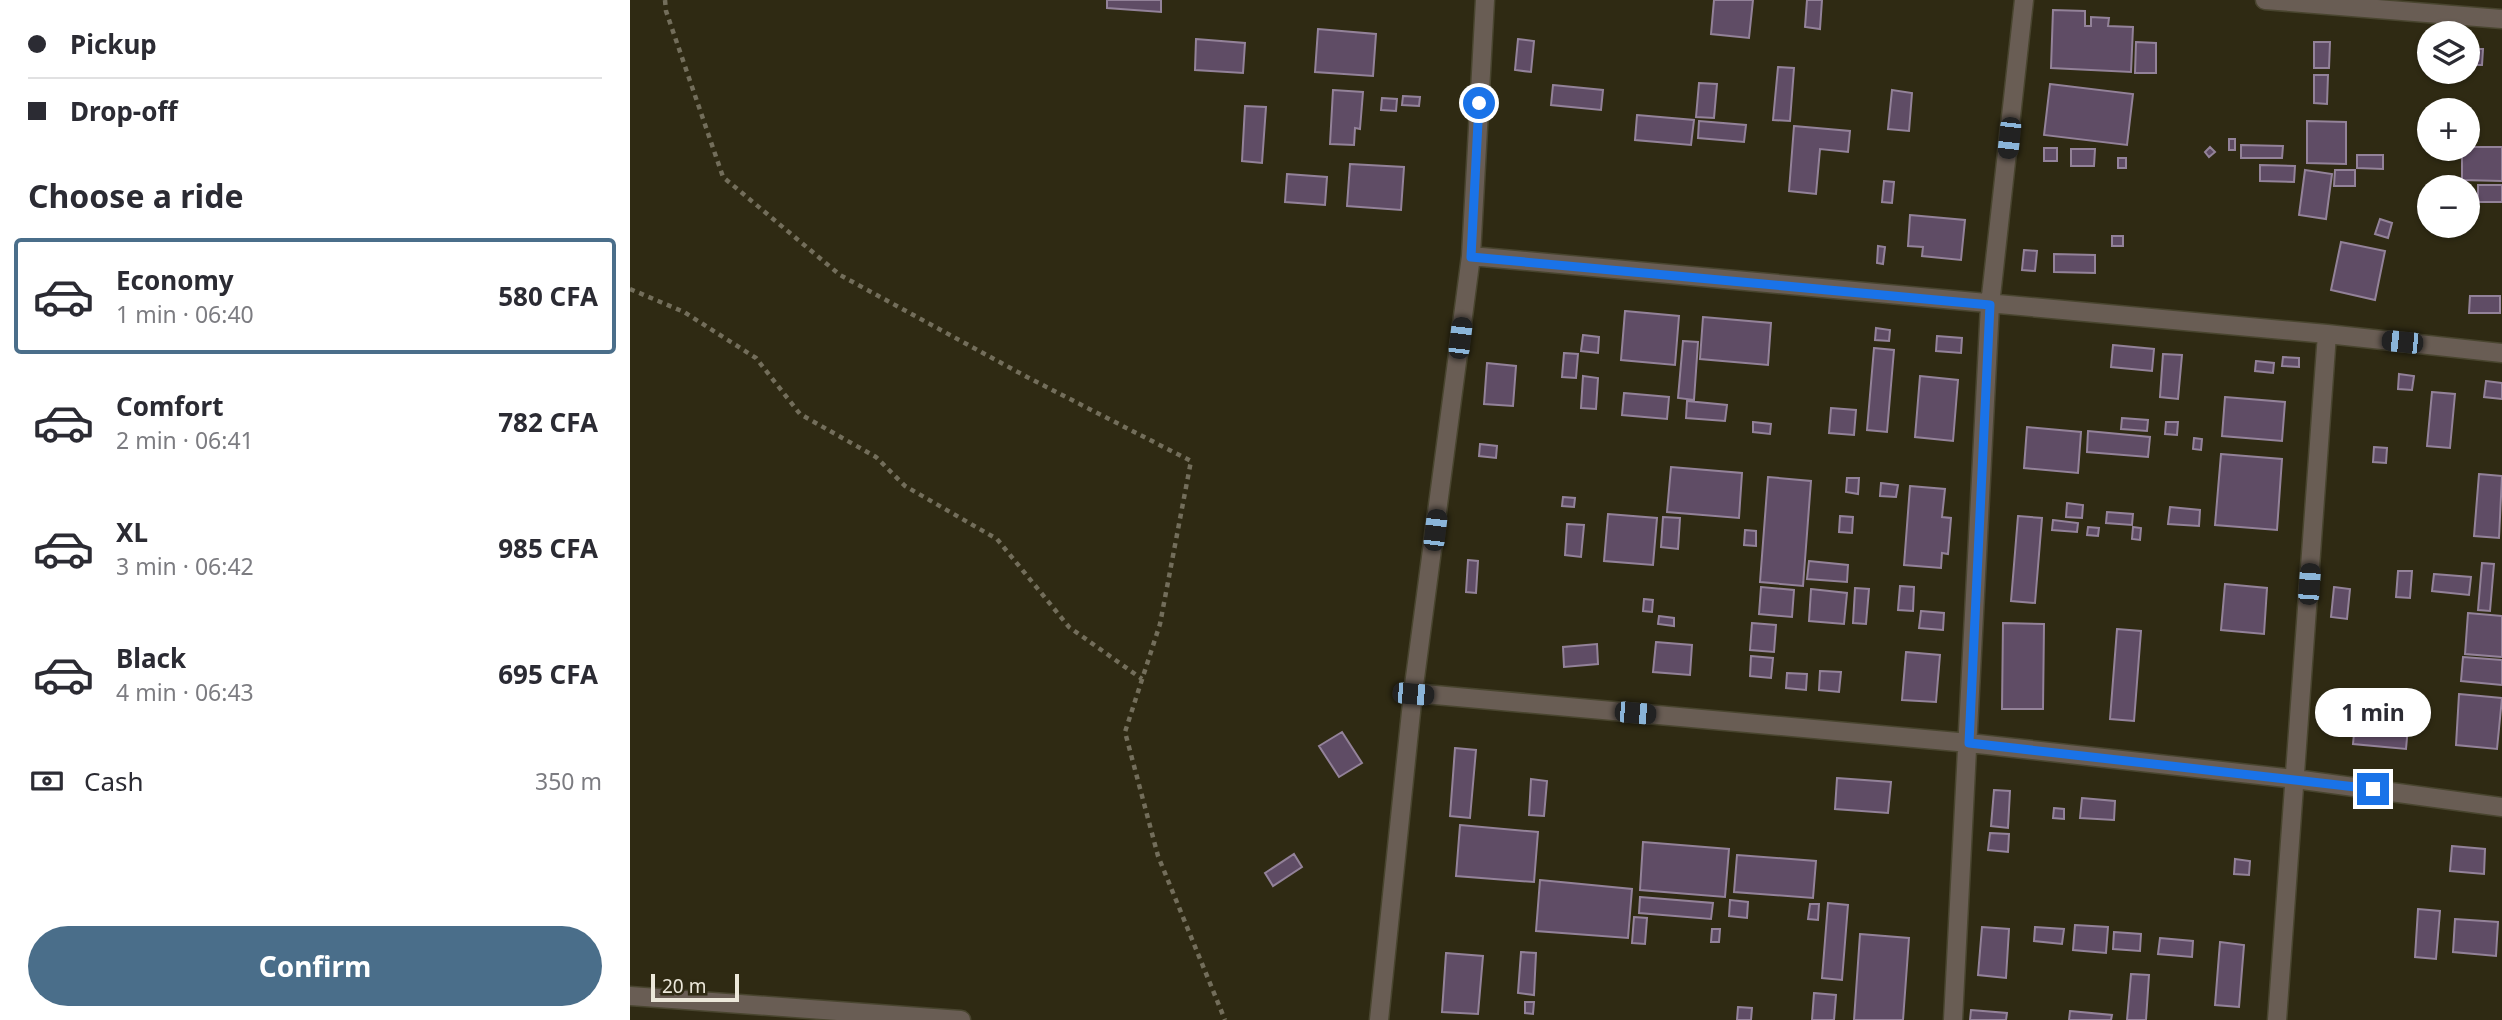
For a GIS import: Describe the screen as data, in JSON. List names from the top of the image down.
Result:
{
  "scale_bar": "20 m",
  "page": {
    "banner": ["Pickup", "Drop-off"],
    "map_buttons": ["+", "−"],
    "heading": "Choose a ride",
    "list": [
      {
        "name": "Economy",
        "note": "1 min · 06:40",
        "value": "580 CFA"
      },
      {
        "name": "Comfort",
        "note": "2 min · 06:41",
        "value": "782 CFA"
      },
      {
        "name": "XL",
        "note": "3 min · 06:42",
        "value": "985 CFA"
      },
      {
        "name": "Black",
        "note": "4 min · 06:43",
        "value": "695 CFA"
      }
    ],
    "bubble": "1 min",
    "pay": ["Cash", "350 m"],
    "buttons": "Confirm",
    "scale": "20 m"
  }
}
